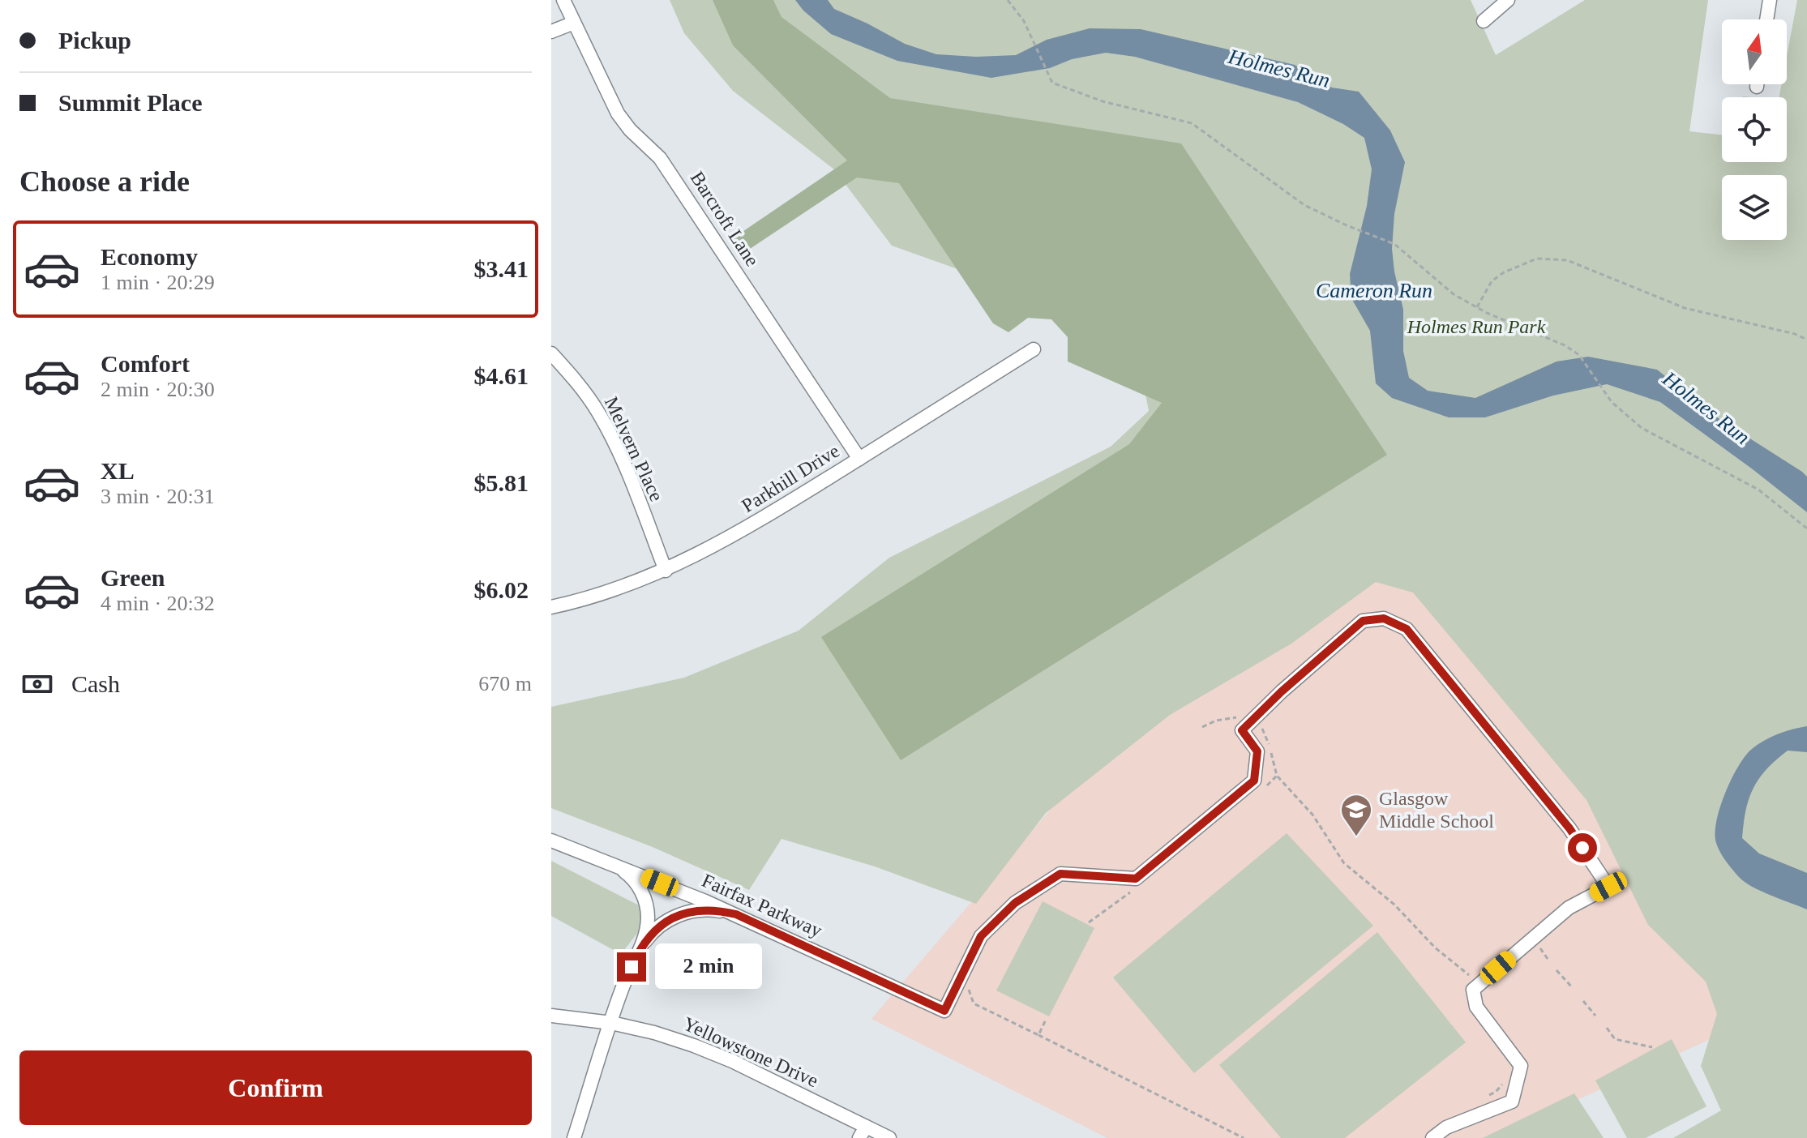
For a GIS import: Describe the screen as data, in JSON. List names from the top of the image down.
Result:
{
  "streets": {
    "street": [
      "Barcroft Lane",
      "Melvern Place",
      "Parkhill Drive",
      "Fairfax Parkway",
      "Yellowstone Drive"
    ]
  },
  "crossings": [
    ["Barcroft Lane", "Parkhill Drive"],
    ["Melvern Place", "Parkhill Drive"]
  ],
  "water": ["Holmes Run", "Cameron Run"],
  "parks": ["Holmes Run Park"],
  "places": {
    "school or university": ["Glasgow Middle School"]
  },
  "north": "top",
  "page": {
    "banner": ["Pickup", "Summit Place"],
    "heading": "Choose a ride",
    "list": [
      {
        "name": "Economy",
        "note": "1 min · 20:29",
        "value": "$3.41"
      },
      {
        "name": "Comfort",
        "note": "2 min · 20:30",
        "value": "$4.61"
      },
      {
        "name": "XL",
        "note": "3 min · 20:31",
        "value": "$5.81"
      },
      {
        "name": "Green",
        "note": "4 min · 20:32",
        "value": "$6.02"
      }
    ],
    "pay": ["Cash", "670 m"],
    "bubble": "2 min",
    "buttons": "Confirm"
  }
}
